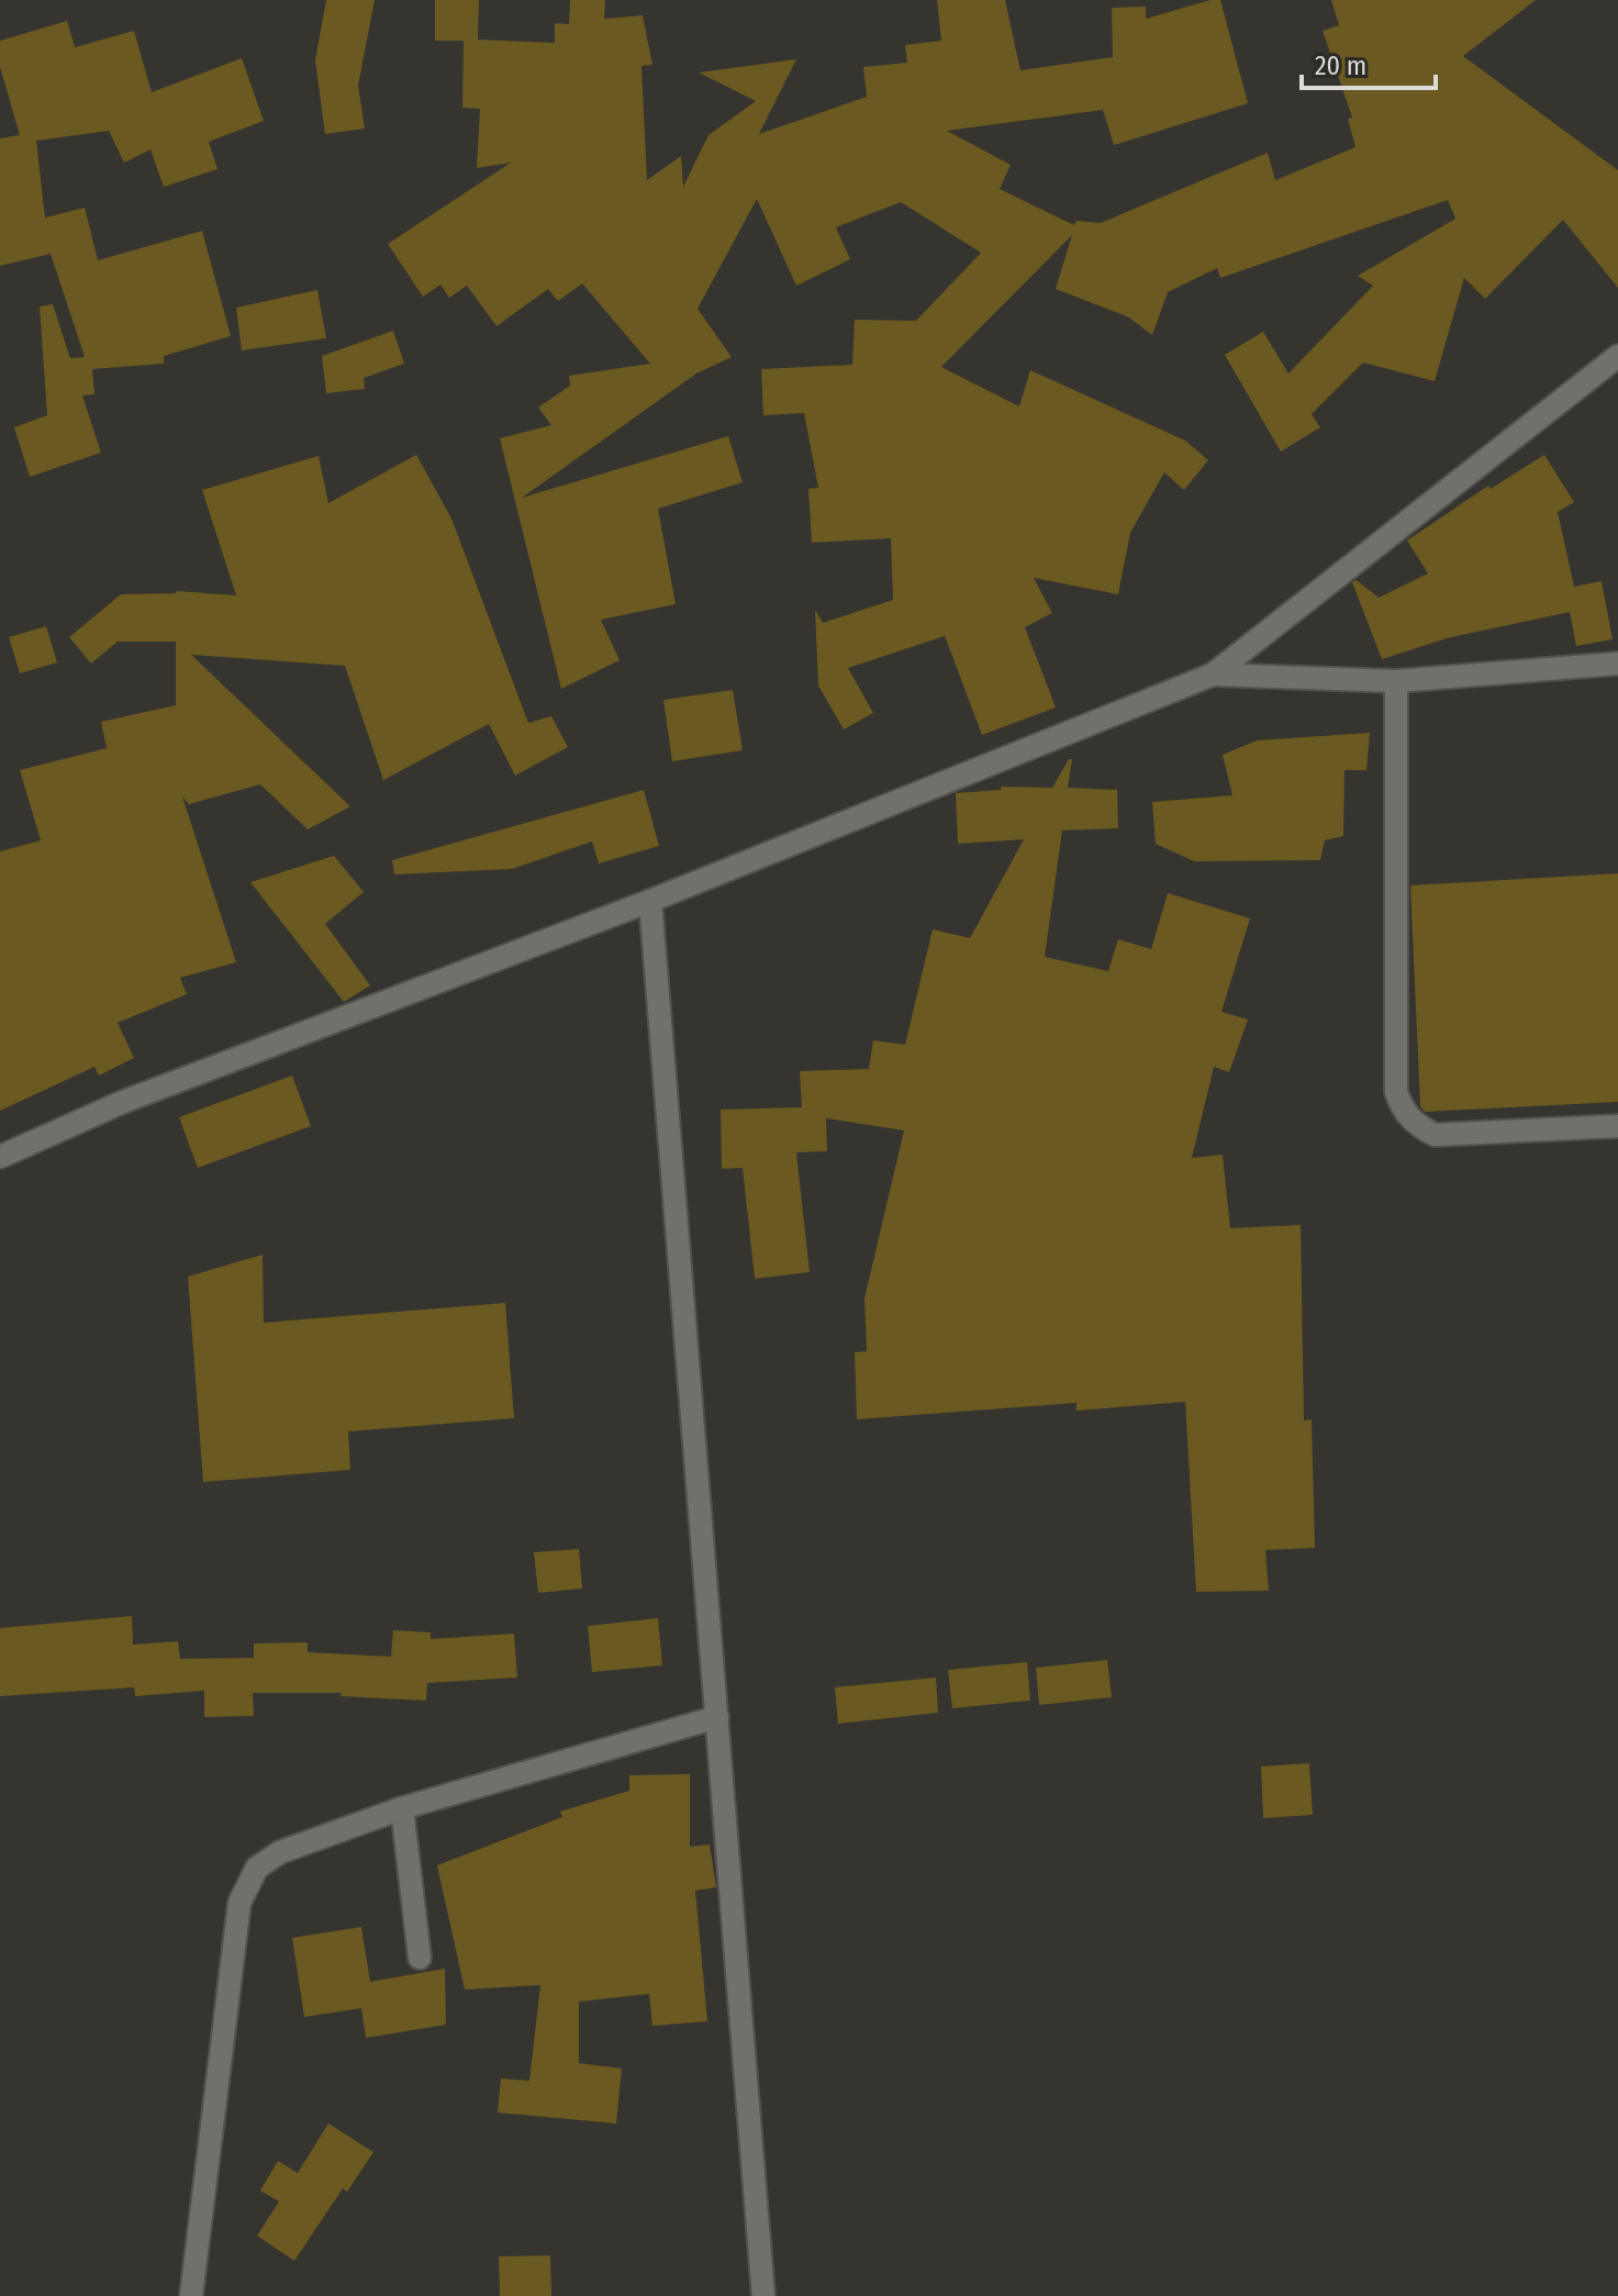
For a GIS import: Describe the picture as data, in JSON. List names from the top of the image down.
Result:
{
  "scale_bar": "20 m"
}
